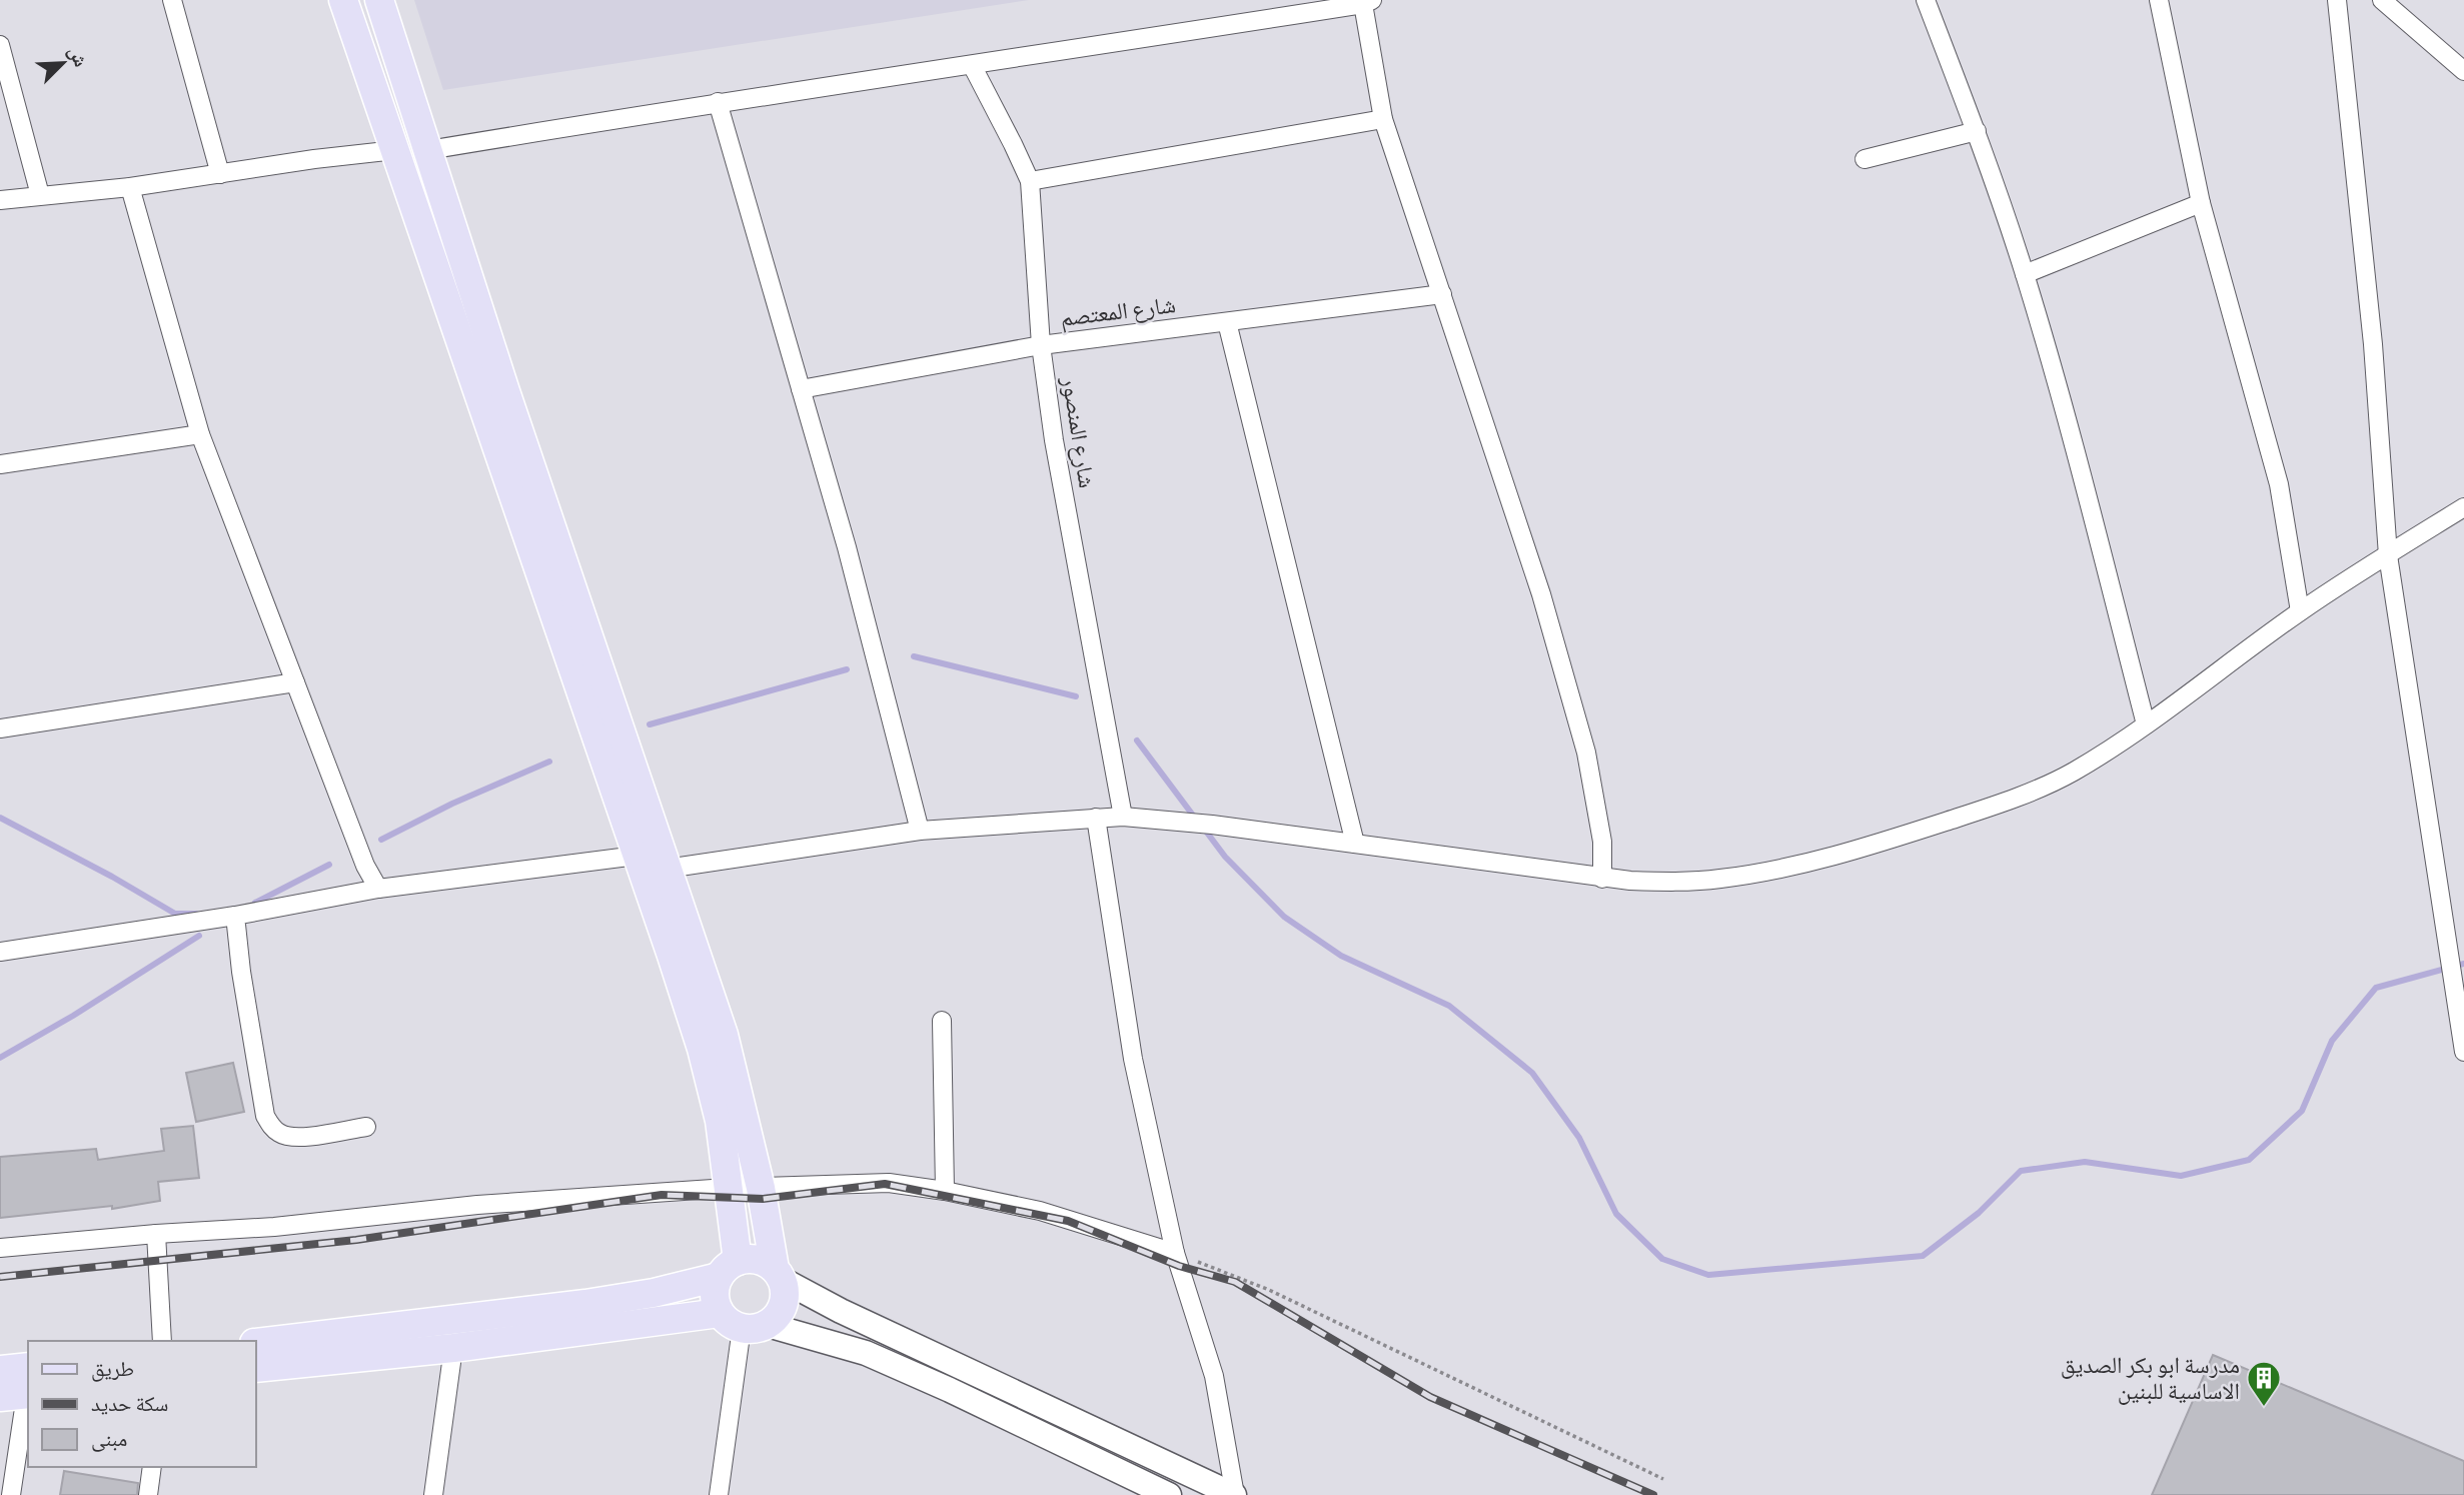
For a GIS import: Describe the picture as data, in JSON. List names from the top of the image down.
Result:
{
  "streets": {
    "street": ["شارع المعتصم", "شارع المنصور"]
  },
  "crossings": [
    ["شارع المعتصم", "شارع المنصور"]
  ],
  "places": {
    "building": ["مدرسة ابو بكر الصديق الاساسية للبنين"]
  },
  "legend": ["طريق", "سكة حديد", "مبنى"],
  "north": "top right"
}
